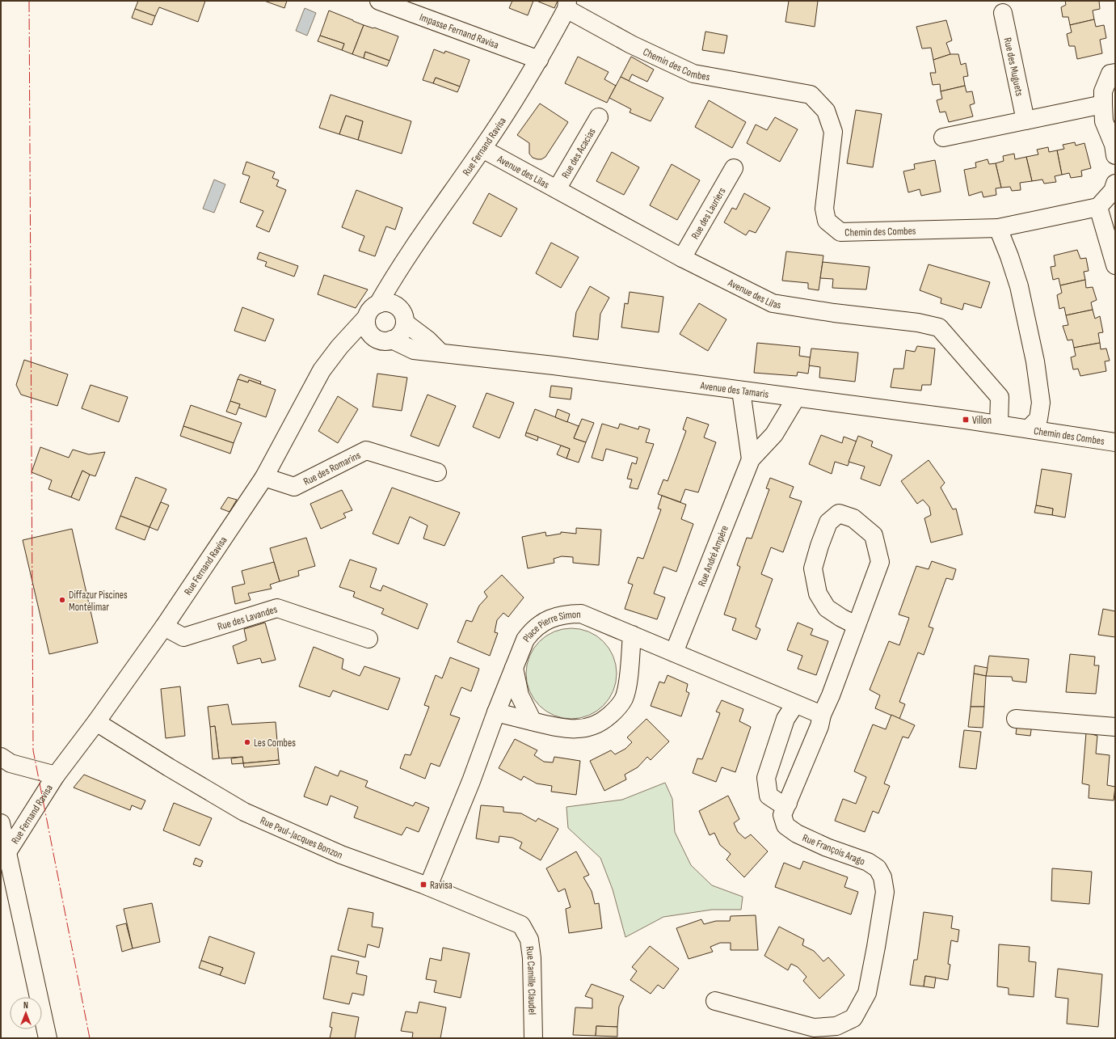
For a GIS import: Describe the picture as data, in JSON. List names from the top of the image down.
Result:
{
  "streets": {
    "street": [
      "Impasse Fernand Ravisa",
      "Chemin des Combes",
      "Rue des Muguets",
      "Rue Fernand Ravisa",
      "Rue des Acacias",
      "Avenue des Lilas",
      "Rue des Lauriers",
      "Avenue des Tamaris",
      "Rue des Romarins",
      "Rue André Ampère",
      "Rue des Lavandes",
      "Place Pierre Simon",
      "Rue Paul-Jacques Bonzon",
      "Rue François Arago",
      "Rue Camille Claudel"
    ]
  },
  "crossings": [
    ["Impasse Fernand Ravisa", "Rue Fernand Ravisa"],
    ["Chemin des Combes", "Rue Fernand Ravisa"],
    ["Chemin des Combes", "Avenue des Tamaris"],
    ["Rue Fernand Ravisa", "Avenue des Lilas"],
    ["Rue Fernand Ravisa", "Avenue des Tamaris"],
    ["Rue Fernand Ravisa", "Rue des Romarins"],
    ["Rue Fernand Ravisa", "Rue des Lavandes"],
    ["Rue Fernand Ravisa", "Rue Paul-Jacques Bonzon"],
    ["Rue des Acacias", "Avenue des Lilas"],
    ["Avenue des Lilas", "Rue des Lauriers"],
    ["Avenue des Lilas", "Avenue des Tamaris"],
    ["Avenue des Tamaris", "Rue André Ampère"],
    ["Rue André Ampère", "Place Pierre Simon"],
    ["Place Pierre Simon", "Rue Paul-Jacques Bonzon"],
    ["Place Pierre Simon", "Rue François Arago"],
    ["Rue Paul-Jacques Bonzon", "Rue Camille Claudel"]
  ],
  "places": {
    "transit": ["Villon", "Ravisa"],
    "other": ["Diffazur Piscines Montélimar", "Les Combes"]
  },
  "north": "top"
}
